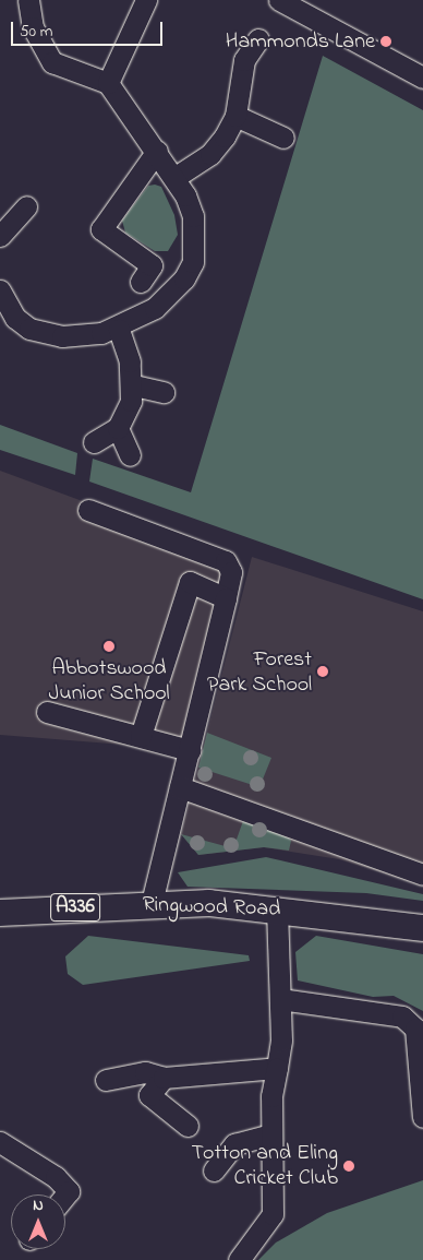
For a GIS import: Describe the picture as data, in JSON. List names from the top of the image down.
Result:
{
  "streets": {
    "main road": ["A336", "Ringwood Road"]
  },
  "places": [
    "Hammonds Lane",
    "Abbotswood Junior School",
    "Forest Park School",
    "Totton and Eling Cricket Club"
  ],
  "scale_bar": "50 m",
  "north": "top"
}
